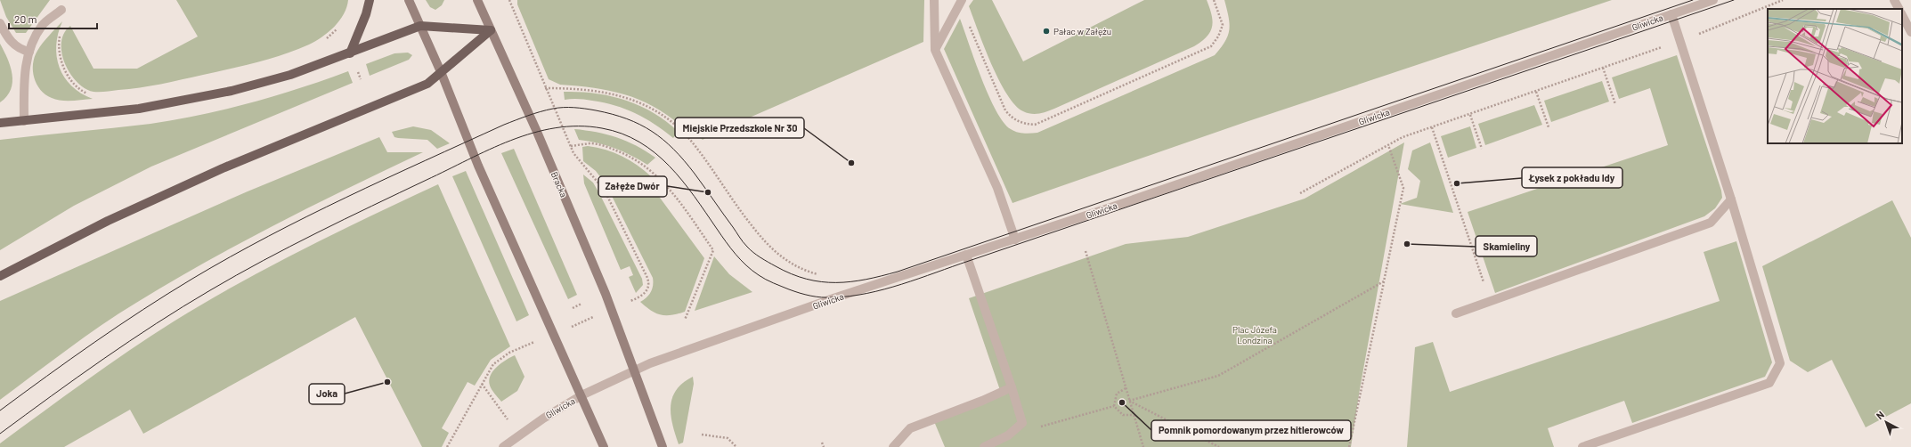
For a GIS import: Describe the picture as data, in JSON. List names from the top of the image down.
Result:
{
  "streets": {
    "main road": ["Bracka"],
    "street": ["Gliwicka"]
  },
  "crossings": [
    ["Gliwicka", "Bracka"]
  ],
  "parks": ["Plac Józefa Londzina"],
  "places": [
    "Pałac w Załężu",
    "Miejskie Przedszkole Nr 30",
    "Łysek z pokładu Idy",
    "Załęże Dwór",
    "Skamieliny",
    "Joka",
    "Pomnik pomordowanym przez hitlerowców"
  ],
  "scale_bar": "20 m",
  "north": "top left"
}
